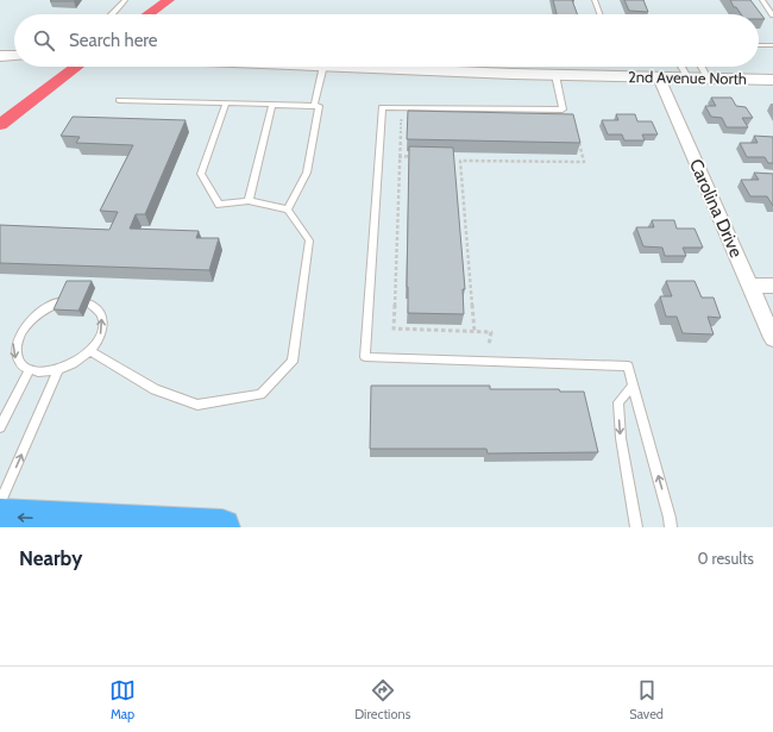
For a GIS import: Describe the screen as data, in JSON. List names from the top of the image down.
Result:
{
  "streets": {
    "street": ["2nd Avenue North", "Carolina Drive"]
  },
  "crossings": [
    ["2nd Avenue North", "Carolina Drive"]
  ],
  "page": {
    "search": "Search here",
    "heading": ["Nearby", "0 results"],
    "nav": ["Map", "Directions", "Saved"]
  }
}
